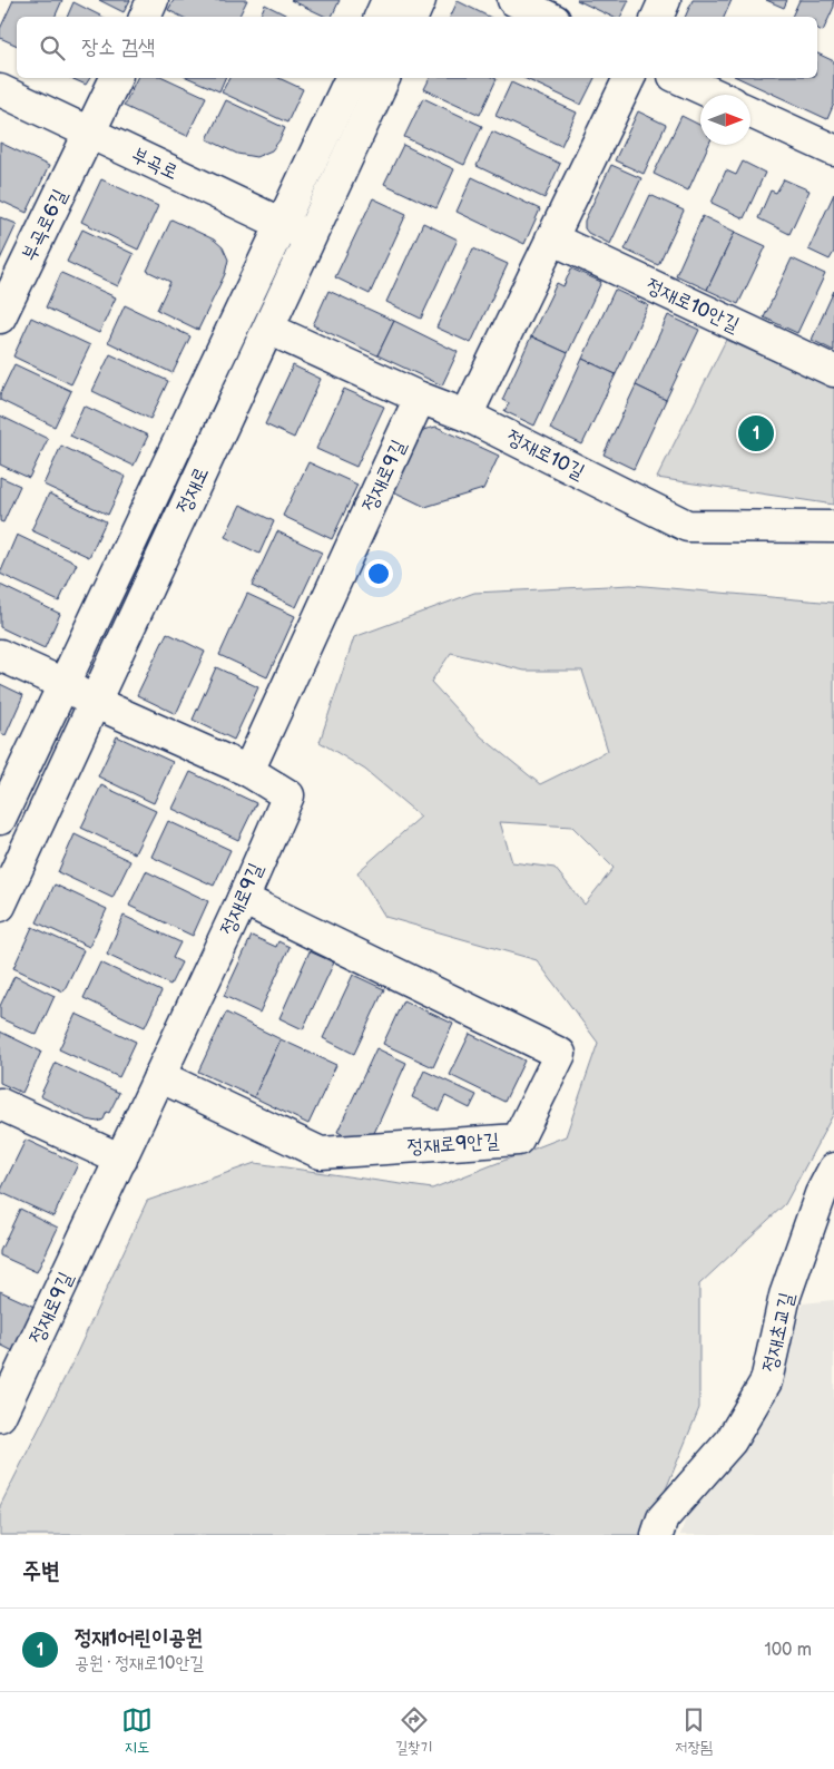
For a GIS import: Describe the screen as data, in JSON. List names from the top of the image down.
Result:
{
  "streets": {
    "street": [
      "부곡로",
      "부곡로6길",
      "정재로10안길",
      "정재로10길",
      "정재로9길",
      "정재로",
      "정재로9안길",
      "정재초교길"
    ]
  },
  "crossings": [
    ["부곡로", "부곡로6길"],
    ["부곡로", "정재로"],
    ["정재로10길", "정재로9길"],
    ["정재로10길", "정재로"],
    ["정재로9길", "정재로9안길"]
  ],
  "north": "right",
  "page": {
    "search": "장소 검색",
    "pins": "1",
    "heading": "주변",
    "list": [
      {
        "mark": "1",
        "name": "정재1어린이공원",
        "note": "공원 · 정재로10안길",
        "value": "100 m"
      }
    ],
    "nav": ["지도", "길찾기", "저장됨"]
  }
}
